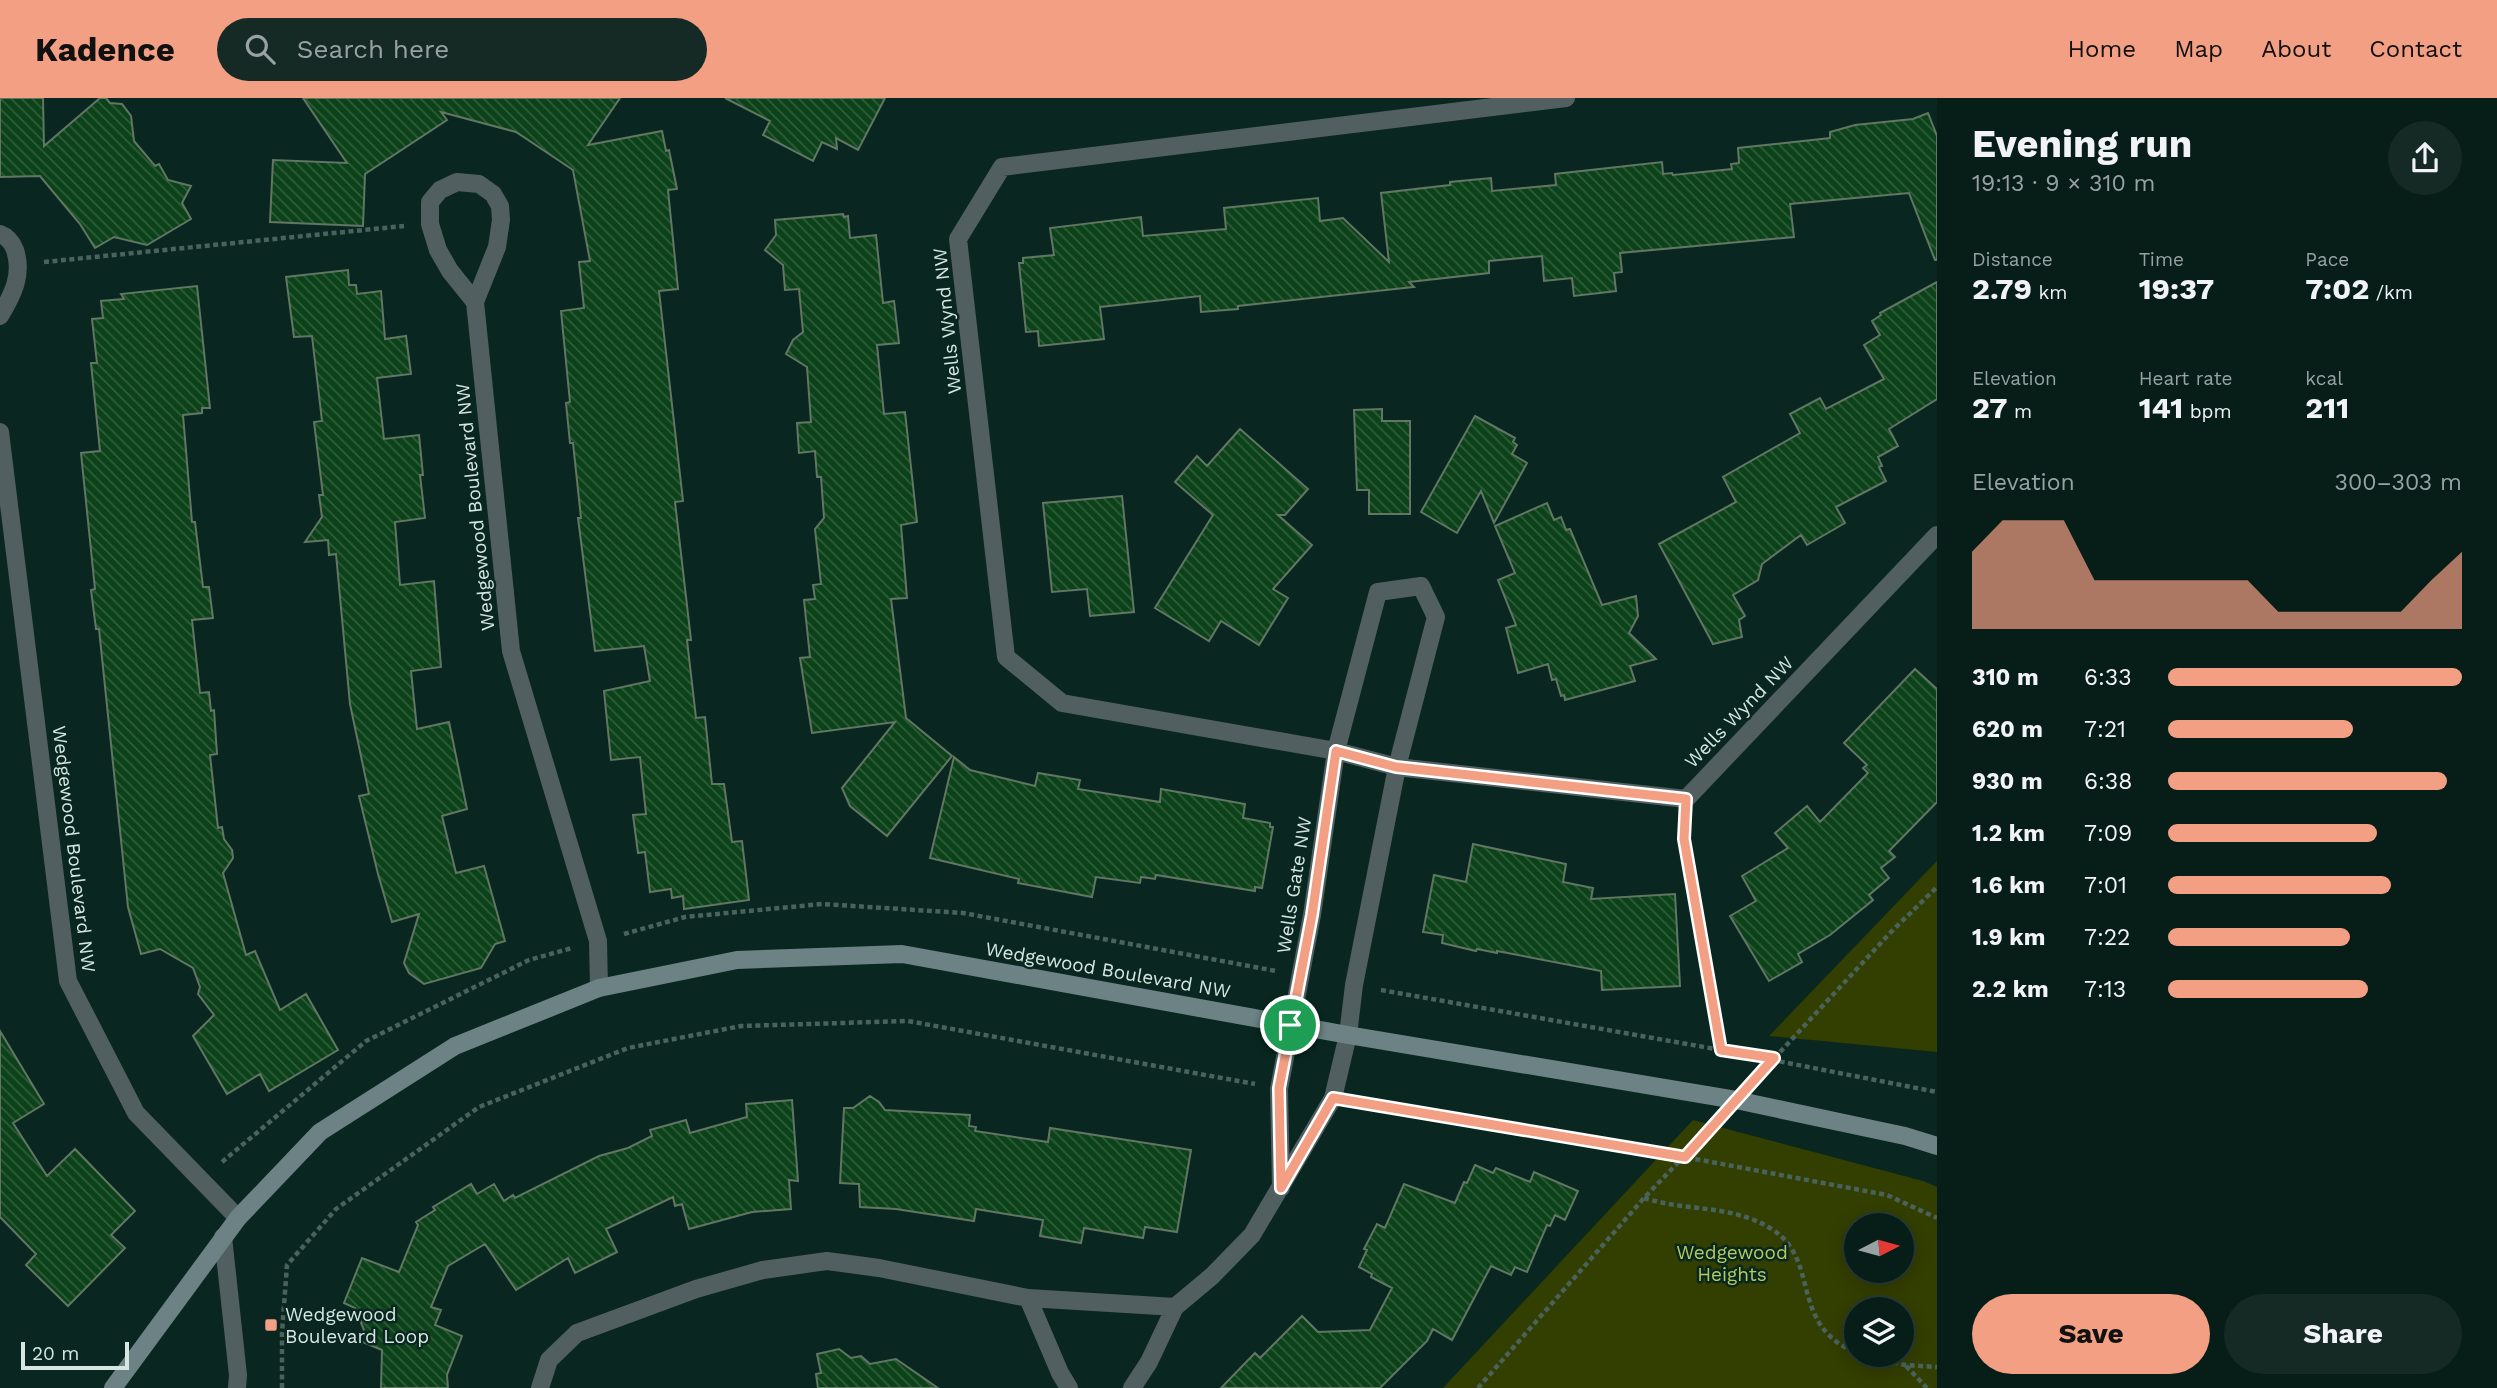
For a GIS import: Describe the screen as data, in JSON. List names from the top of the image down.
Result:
{
  "streets": {
    "street": ["Wells Wynd NW", "Wedgewood Boulevard NW", "Wells Gate NW"]
  },
  "crossings": [
    ["Wells Wynd NW", "Wells Gate NW"],
    ["Wedgewood Boulevard NW", "Wells Gate NW"]
  ],
  "parks": ["Wedgewood Heights"],
  "places": {
    "transit": ["Wedgewood Boulevard Loop"]
  },
  "scale_bar": "20 m",
  "north": "right",
  "page": {
    "header": "Kadence",
    "search": "Search here",
    "nav": [
      "Home",
      "Map",
      "About",
      "Contact"
    ],
    "heading": ["Evening run", "19:13 · 9 × 310 m"],
    "stats": [
      ["Distance", "2.79 km"],
      ["Time", "19:37"],
      ["Pace", "7:02 /km"],
      ["Elevation", "27 m"],
      ["Heart rate", "141 bpm"],
      ["kcal", "211"]
    ],
    "chart": ["Elevation", "300–303 m"],
    "list": [
      {
        "name": "310 m",
        "note": "6:33"
      },
      {
        "name": "620 m",
        "note": "7:21"
      },
      {
        "name": "930 m",
        "note": "6:38"
      },
      {
        "name": "1.2 km",
        "note": "7:09"
      },
      {
        "name": "1.6 km",
        "note": "7:01"
      },
      {
        "name": "1.9 km",
        "note": "7:22"
      },
      {
        "name": "2.2 km",
        "note": "7:13"
      }
    ],
    "buttons": ["Save", "Share"],
    "scale": "20 m"
  }
}
